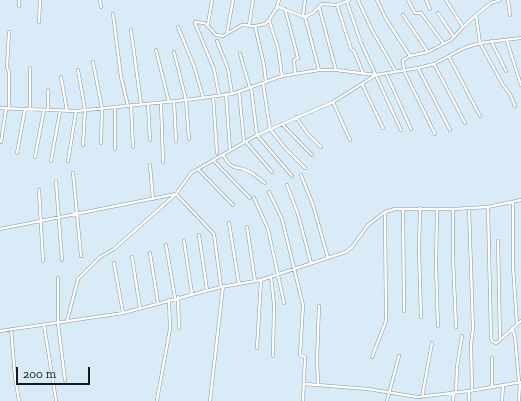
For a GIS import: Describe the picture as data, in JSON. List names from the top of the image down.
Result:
{
  "scale_bar": "200 m"
}
